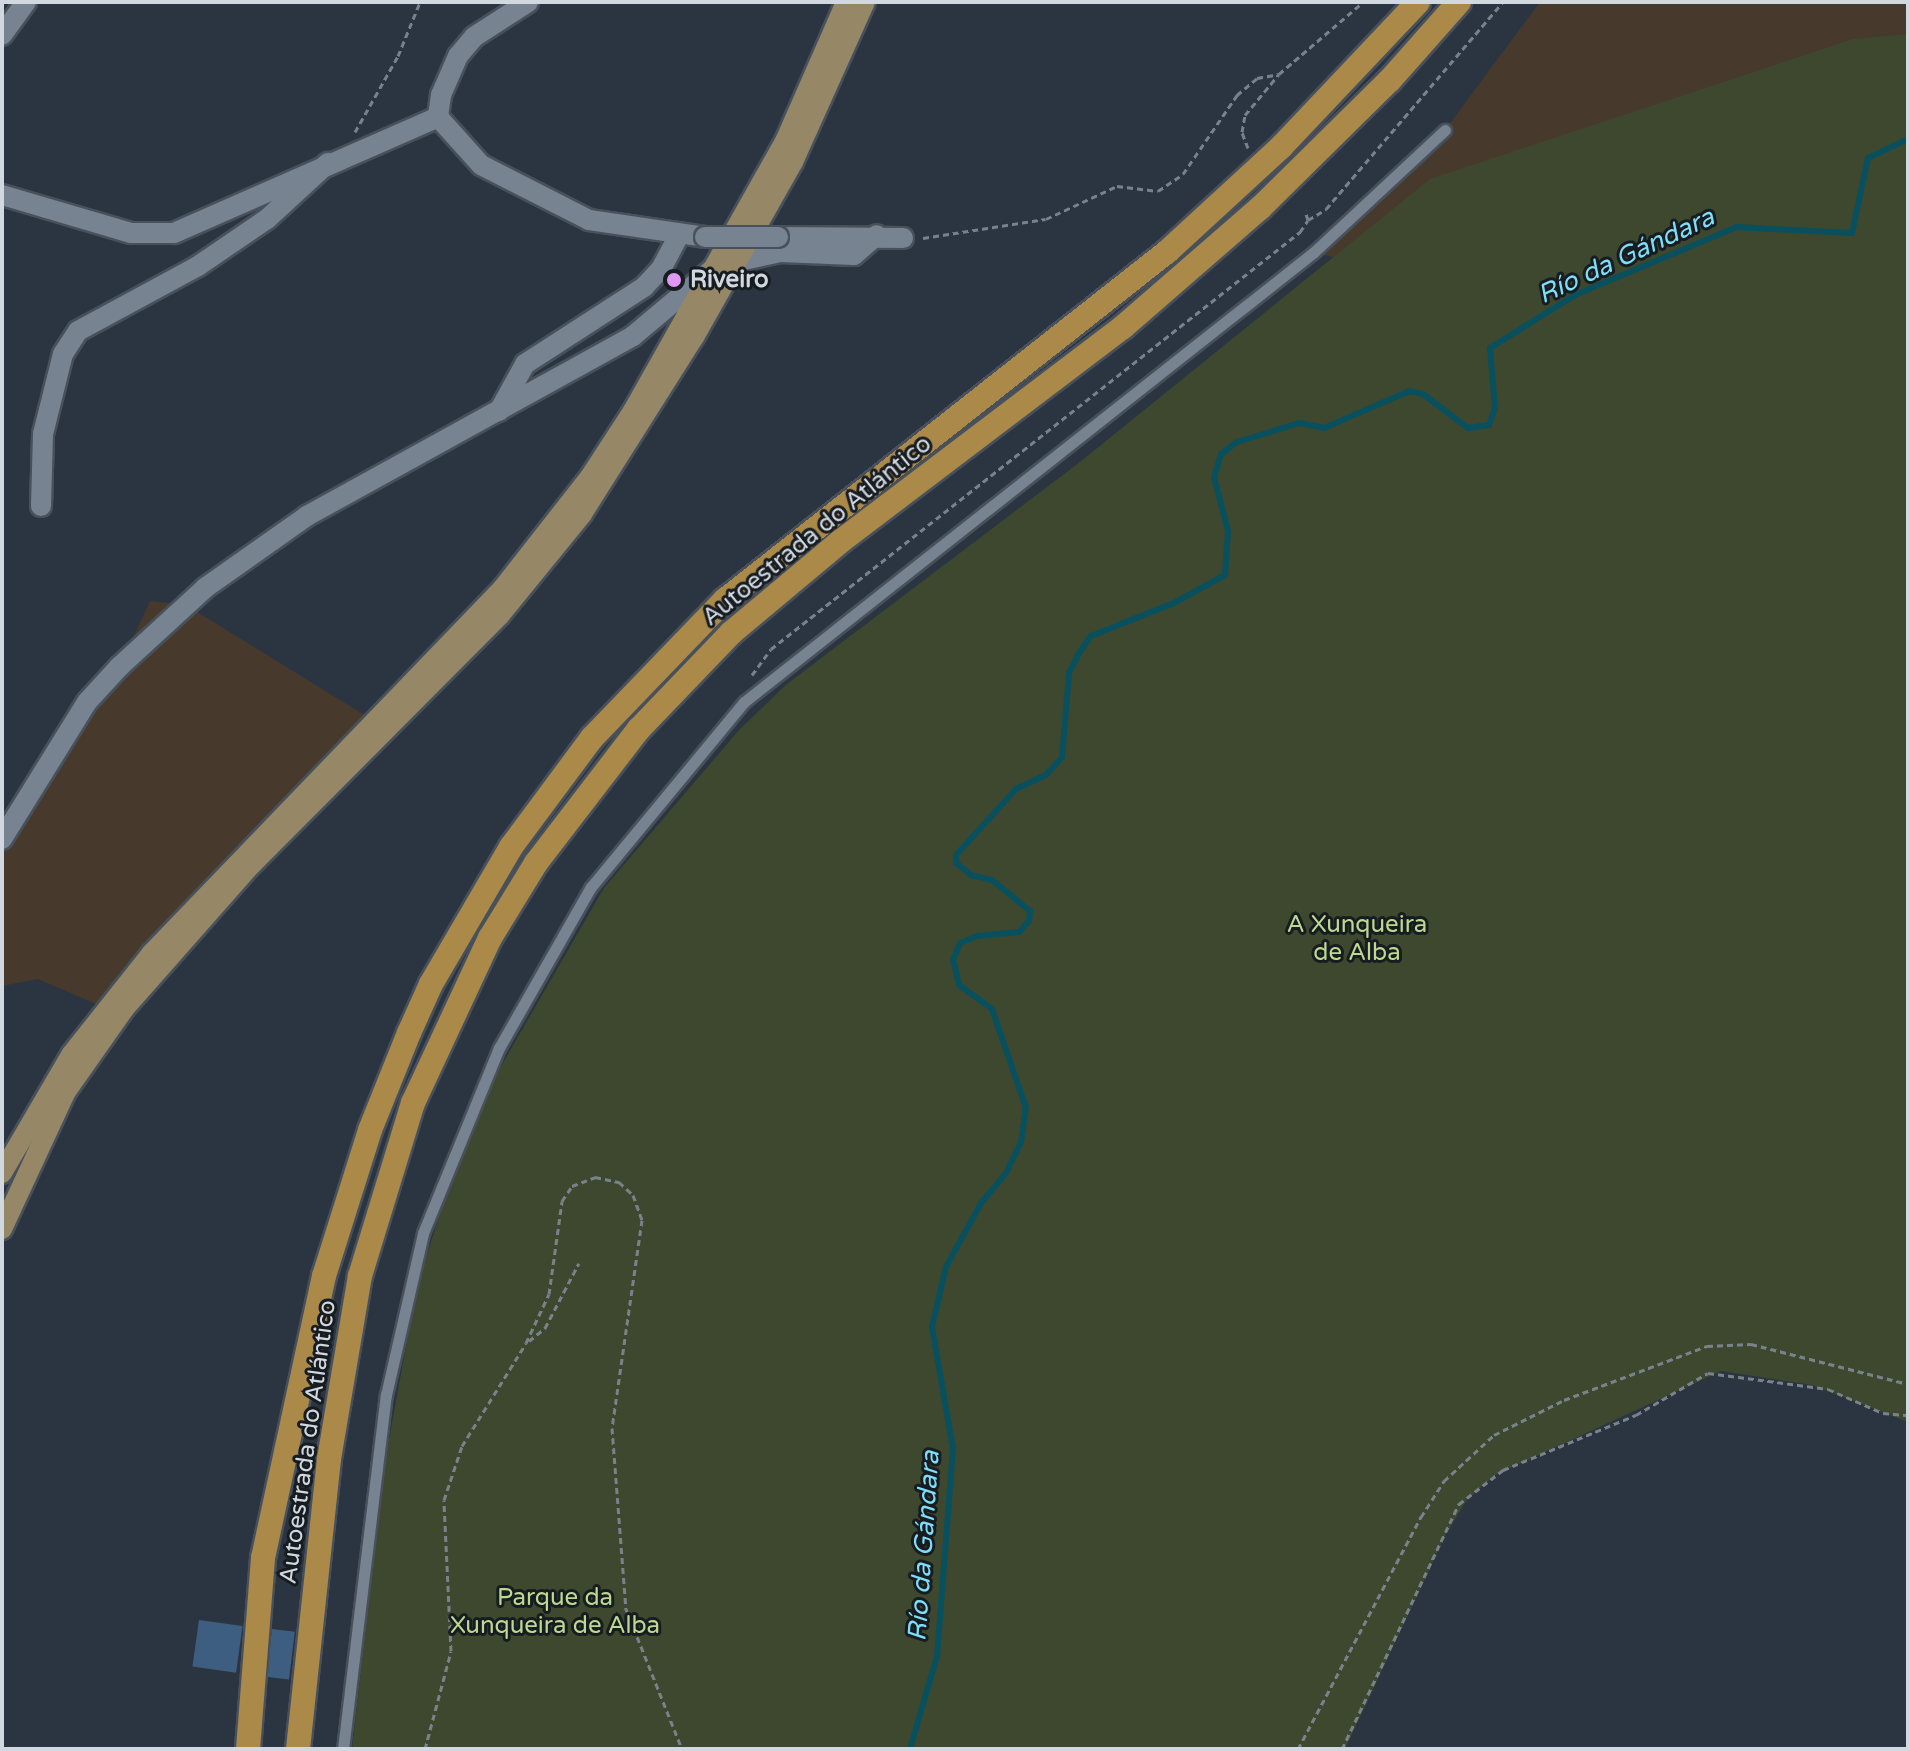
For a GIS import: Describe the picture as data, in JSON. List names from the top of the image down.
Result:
{
  "streets": {
    "highway": ["Autoestrada do Atlántico"]
  },
  "water": ["Río da Gándara"],
  "parks": ["A Xunqueira de Alba", "Parque da Xunqueira de Alba"],
  "places": ["Riveiro"]
}
